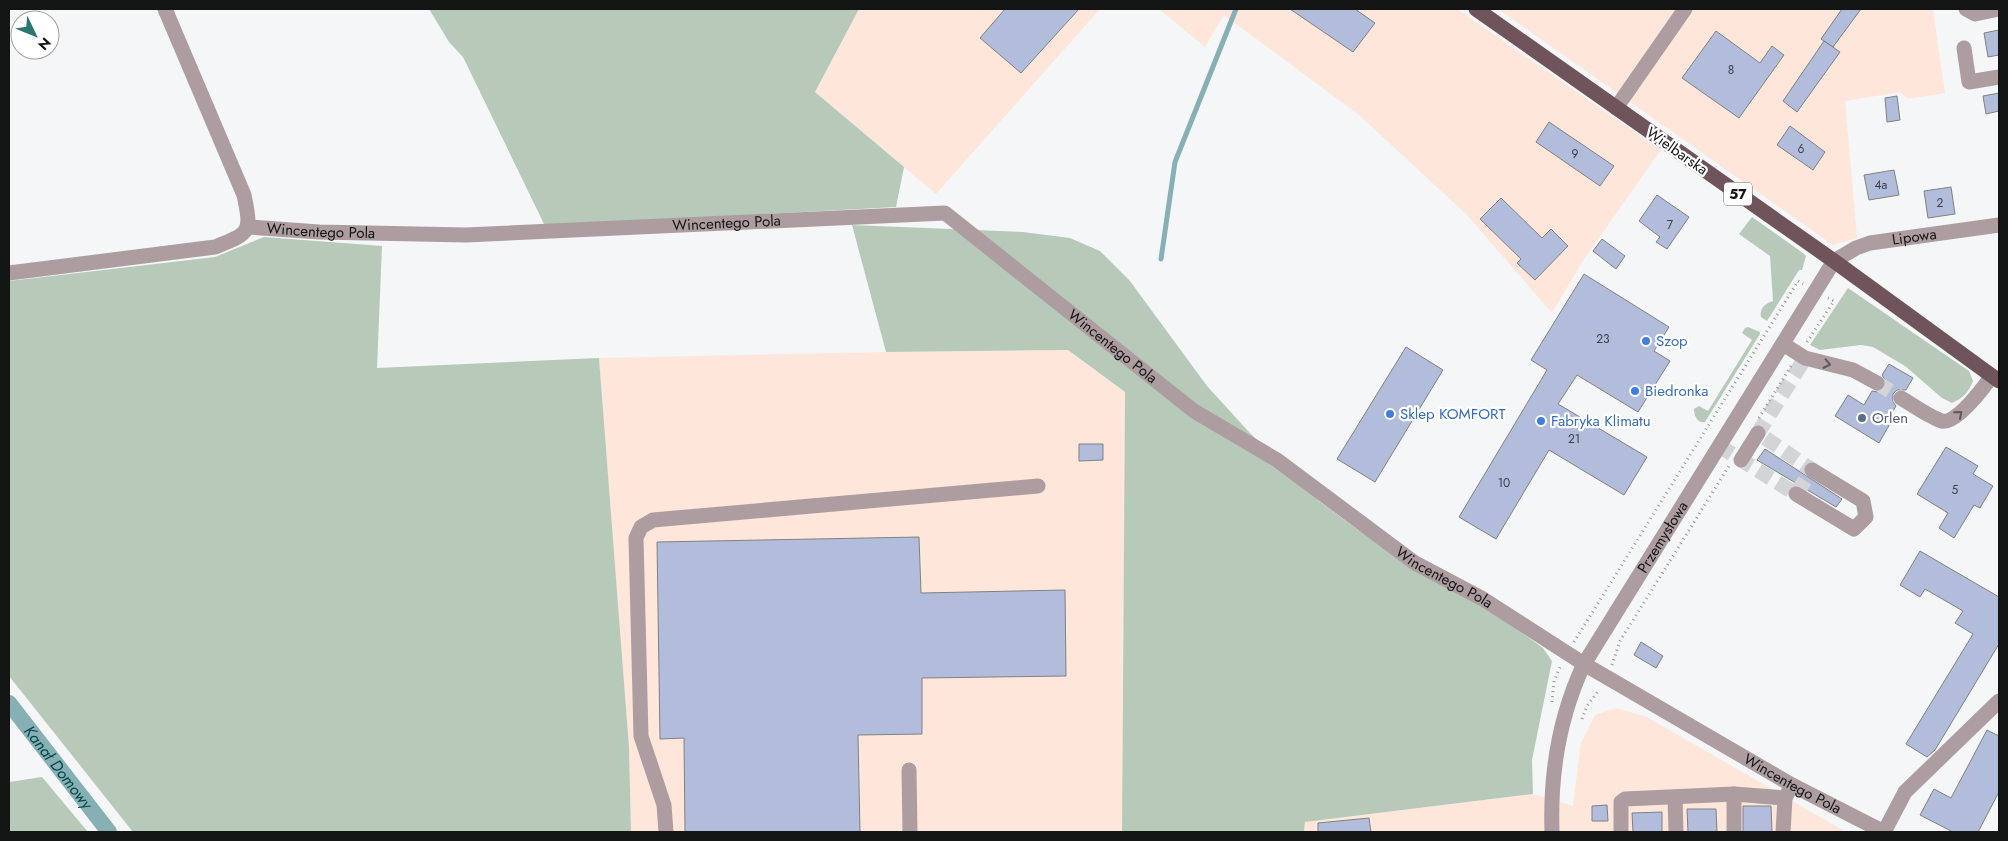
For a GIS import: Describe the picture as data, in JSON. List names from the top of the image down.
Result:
{
  "streets": {
    "main road": ["Wielbarska", "57"],
    "street": ["Wincentego Pola", "Lipowa", "Przemysłowa"]
  },
  "crossings": [
    ["Wielbarska", "Lipowa"],
    ["Wielbarska", "Przemysłowa"],
    ["Wincentego Pola", "Przemysłowa"],
    ["Lipowa", "Przemysłowa"]
  ],
  "water": ["Kanał Domowy"],
  "places": [
    "Szop",
    "Biedronka",
    "Sklep KOMFORT",
    "Orlen",
    "Fabryka Klimatu"
  ],
  "house_numbers": [
    "8",
    "6",
    "9",
    "4a",
    "2",
    "7",
    "23",
    "21",
    "10",
    "5"
  ],
  "north": "bottom right"
}
